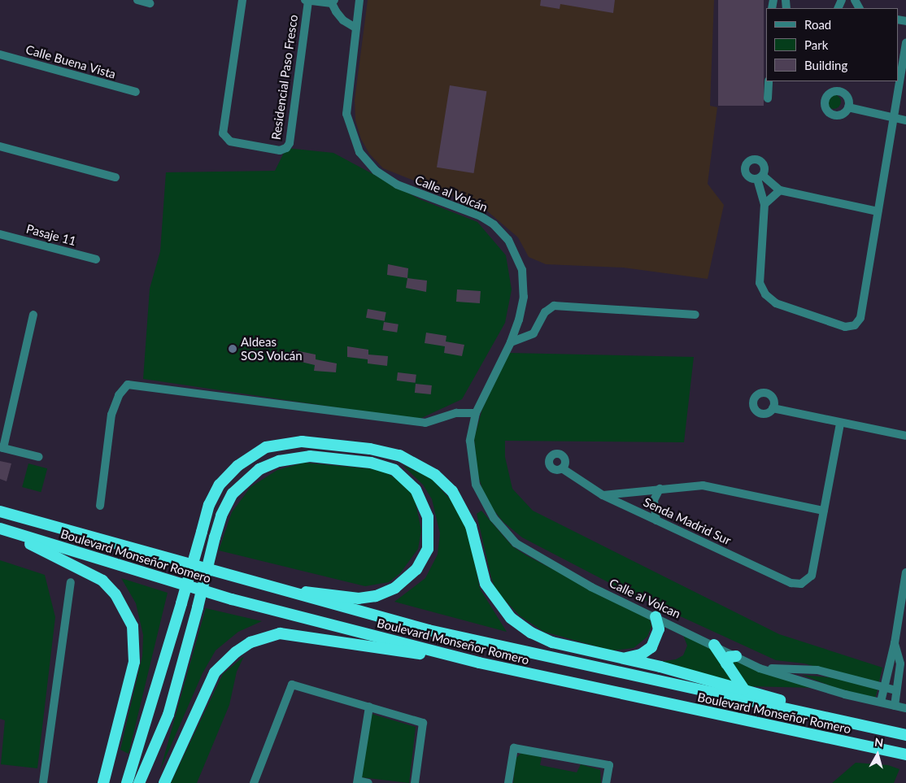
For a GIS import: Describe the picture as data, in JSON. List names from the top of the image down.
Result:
{
  "streets": {
    "highway": ["Boulevard Monseñor Romero"],
    "street": [
      "Calle Buena Vista",
      "Residencial Paso Fresco",
      "Calle al Volcán",
      "Pasaje 11",
      "Senda Madrid Sur",
      "Calle al Volcan"
    ]
  },
  "crossings": [
    ["Residencial Paso Fresco", "Calle al Volcán"],
    ["Calle al Volcán", "Calle al Volcan"]
  ],
  "places": ["Aldeas SOS Volcán"],
  "legend": ["Road", "Park", "Building"],
  "north": "top"
}
